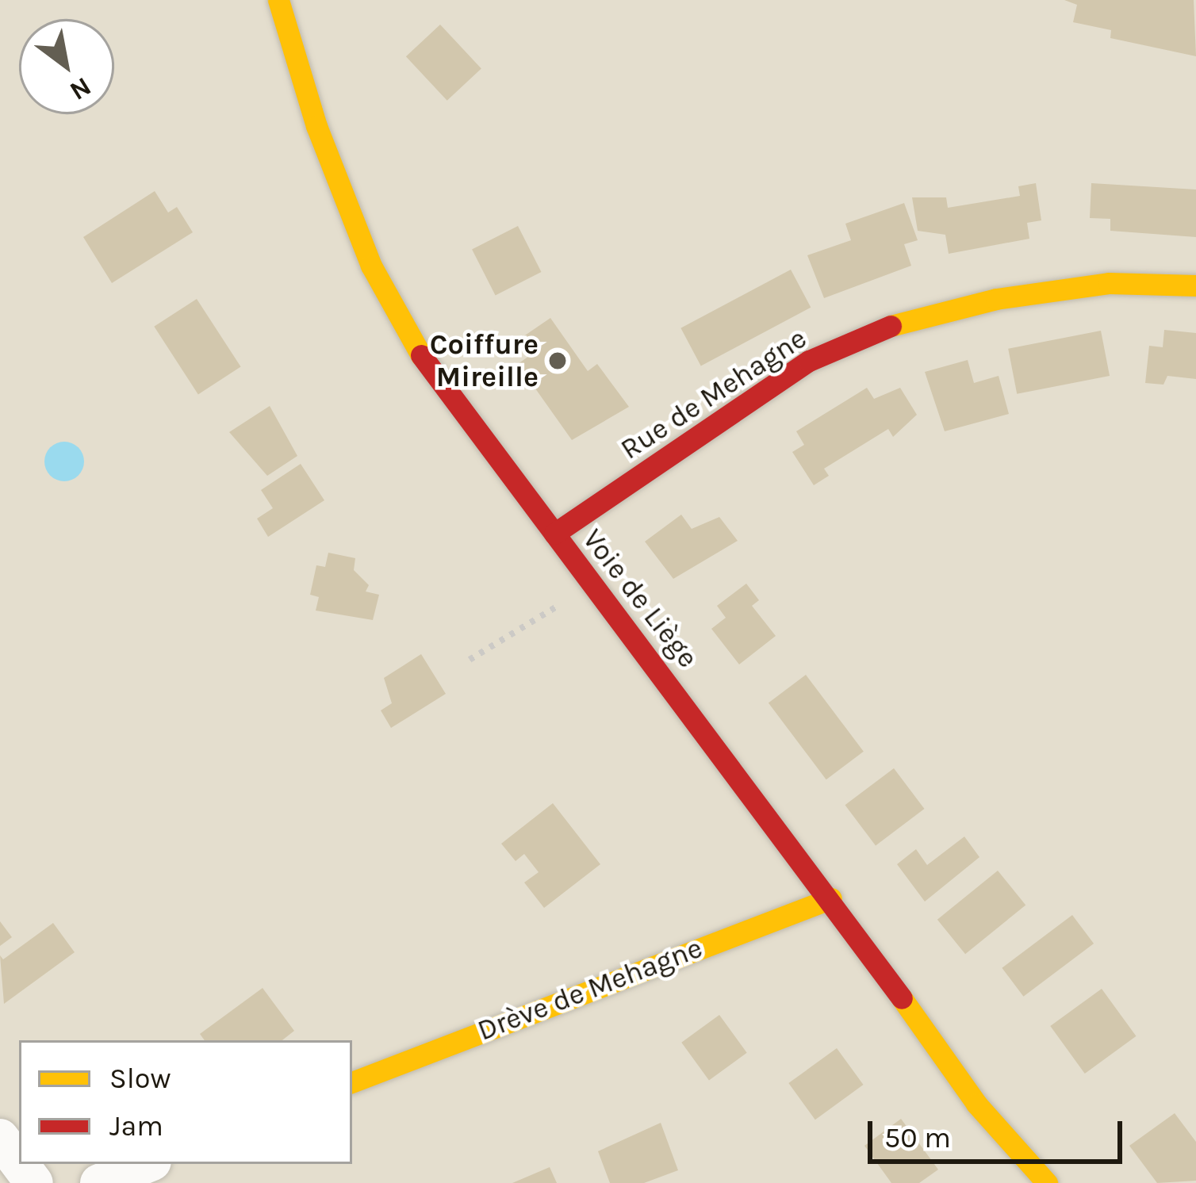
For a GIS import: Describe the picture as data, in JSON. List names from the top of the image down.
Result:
{
  "streets": {
    "street": ["Rue de Mehagne", "Voie de Liège", "Drève de Mehagne"]
  },
  "crossings": [
    ["Rue de Mehagne", "Voie de Liège"],
    ["Voie de Liège", "Drève de Mehagne"]
  ],
  "places": ["Coiffure Mireille"],
  "legend": ["Slow", "Jam"],
  "scale_bar": "50 m",
  "north": "bottom right"
}
